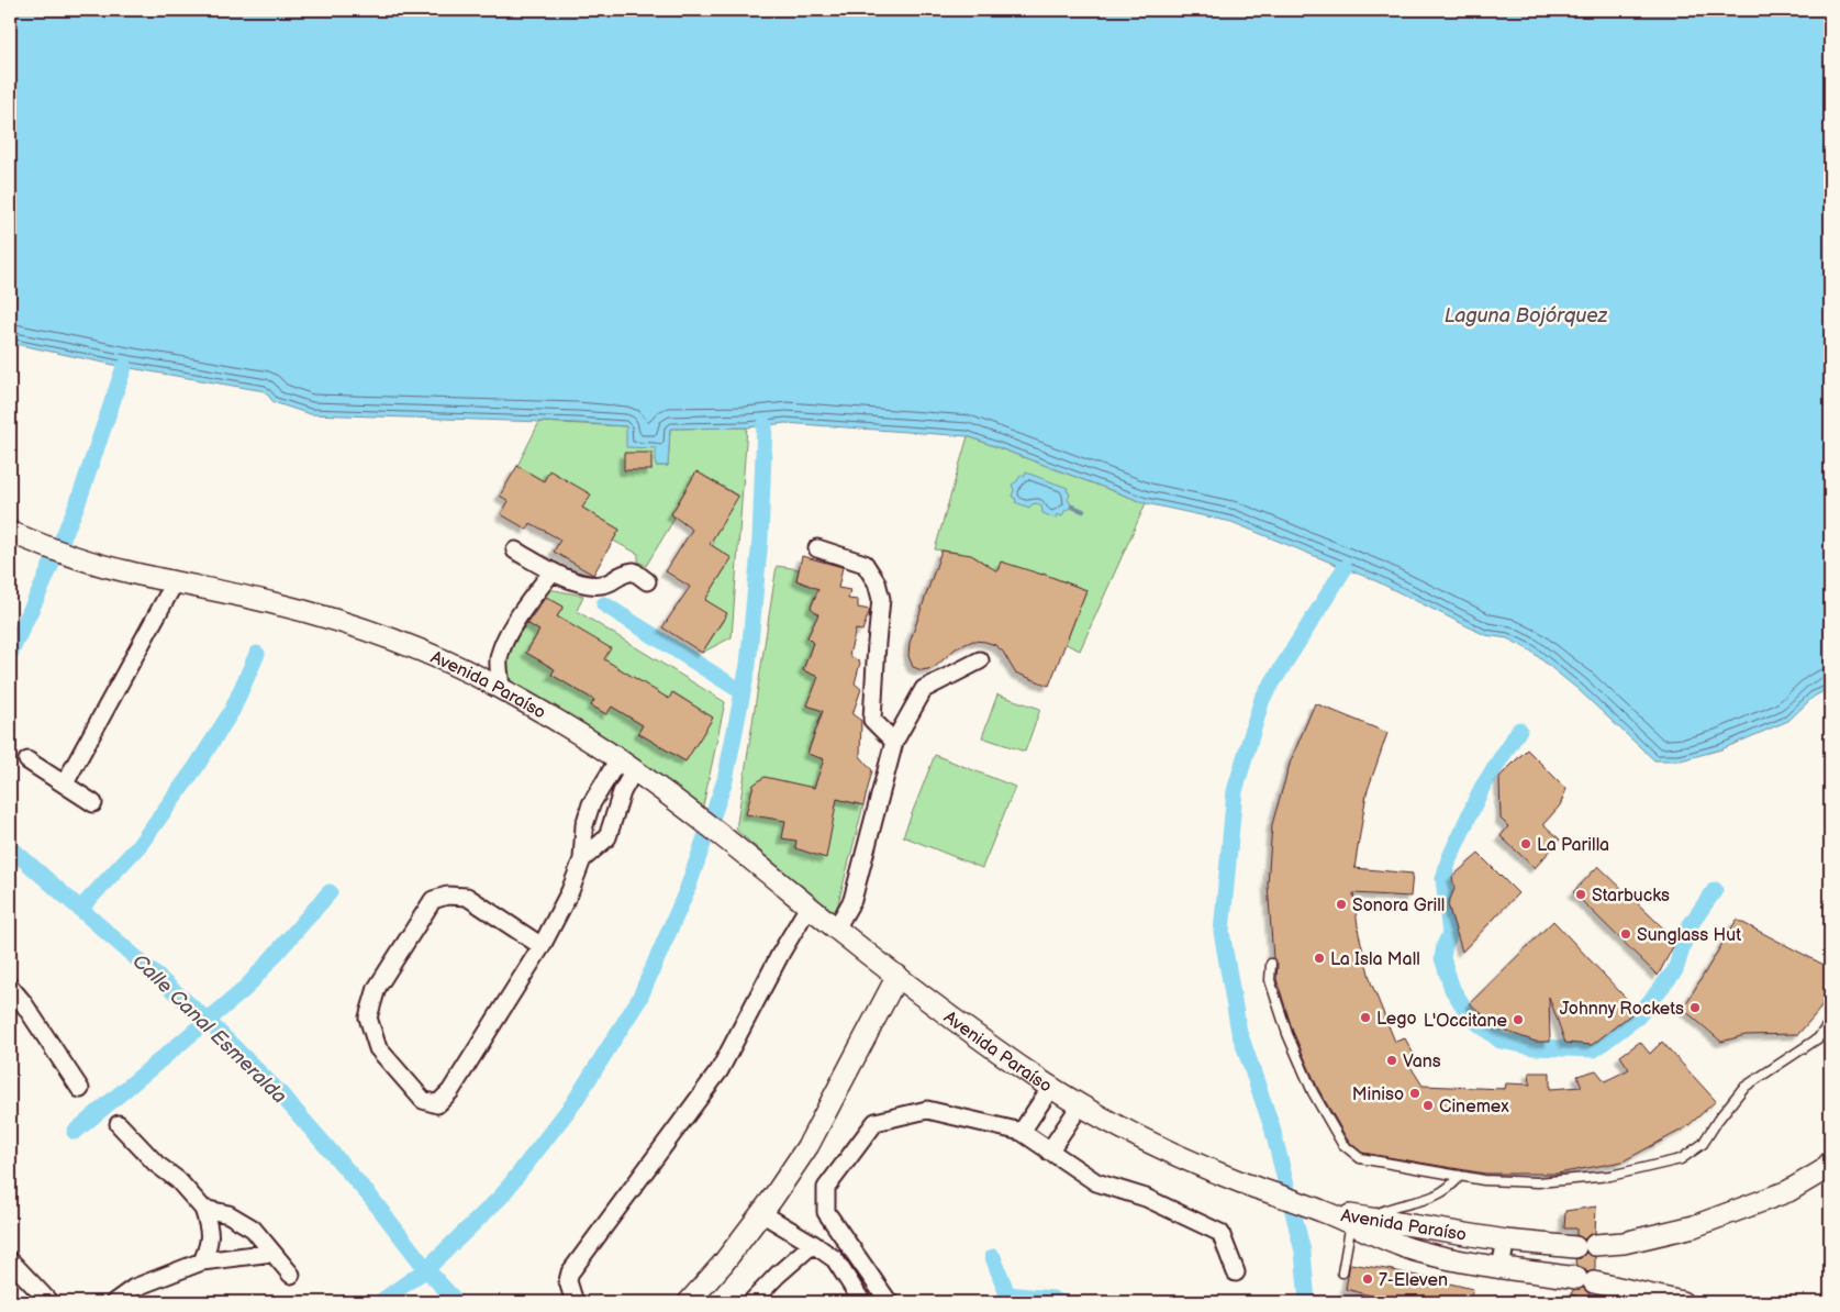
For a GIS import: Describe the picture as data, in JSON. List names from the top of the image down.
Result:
{
  "streets": {
    "street": ["Avenida Paraíso"]
  },
  "water": ["Laguna Bojórquez", "Calle Canal Esmeralda"],
  "places": [
    "La Parilla",
    "Starbucks",
    "Sonora Grill",
    "Sunglass Hut",
    "La Isla Mall",
    "Johnny Rockets",
    "Lego",
    "L'Occitane",
    "Vans",
    "Miniso",
    "Cinemex",
    "7-Eleven"
  ]
}
